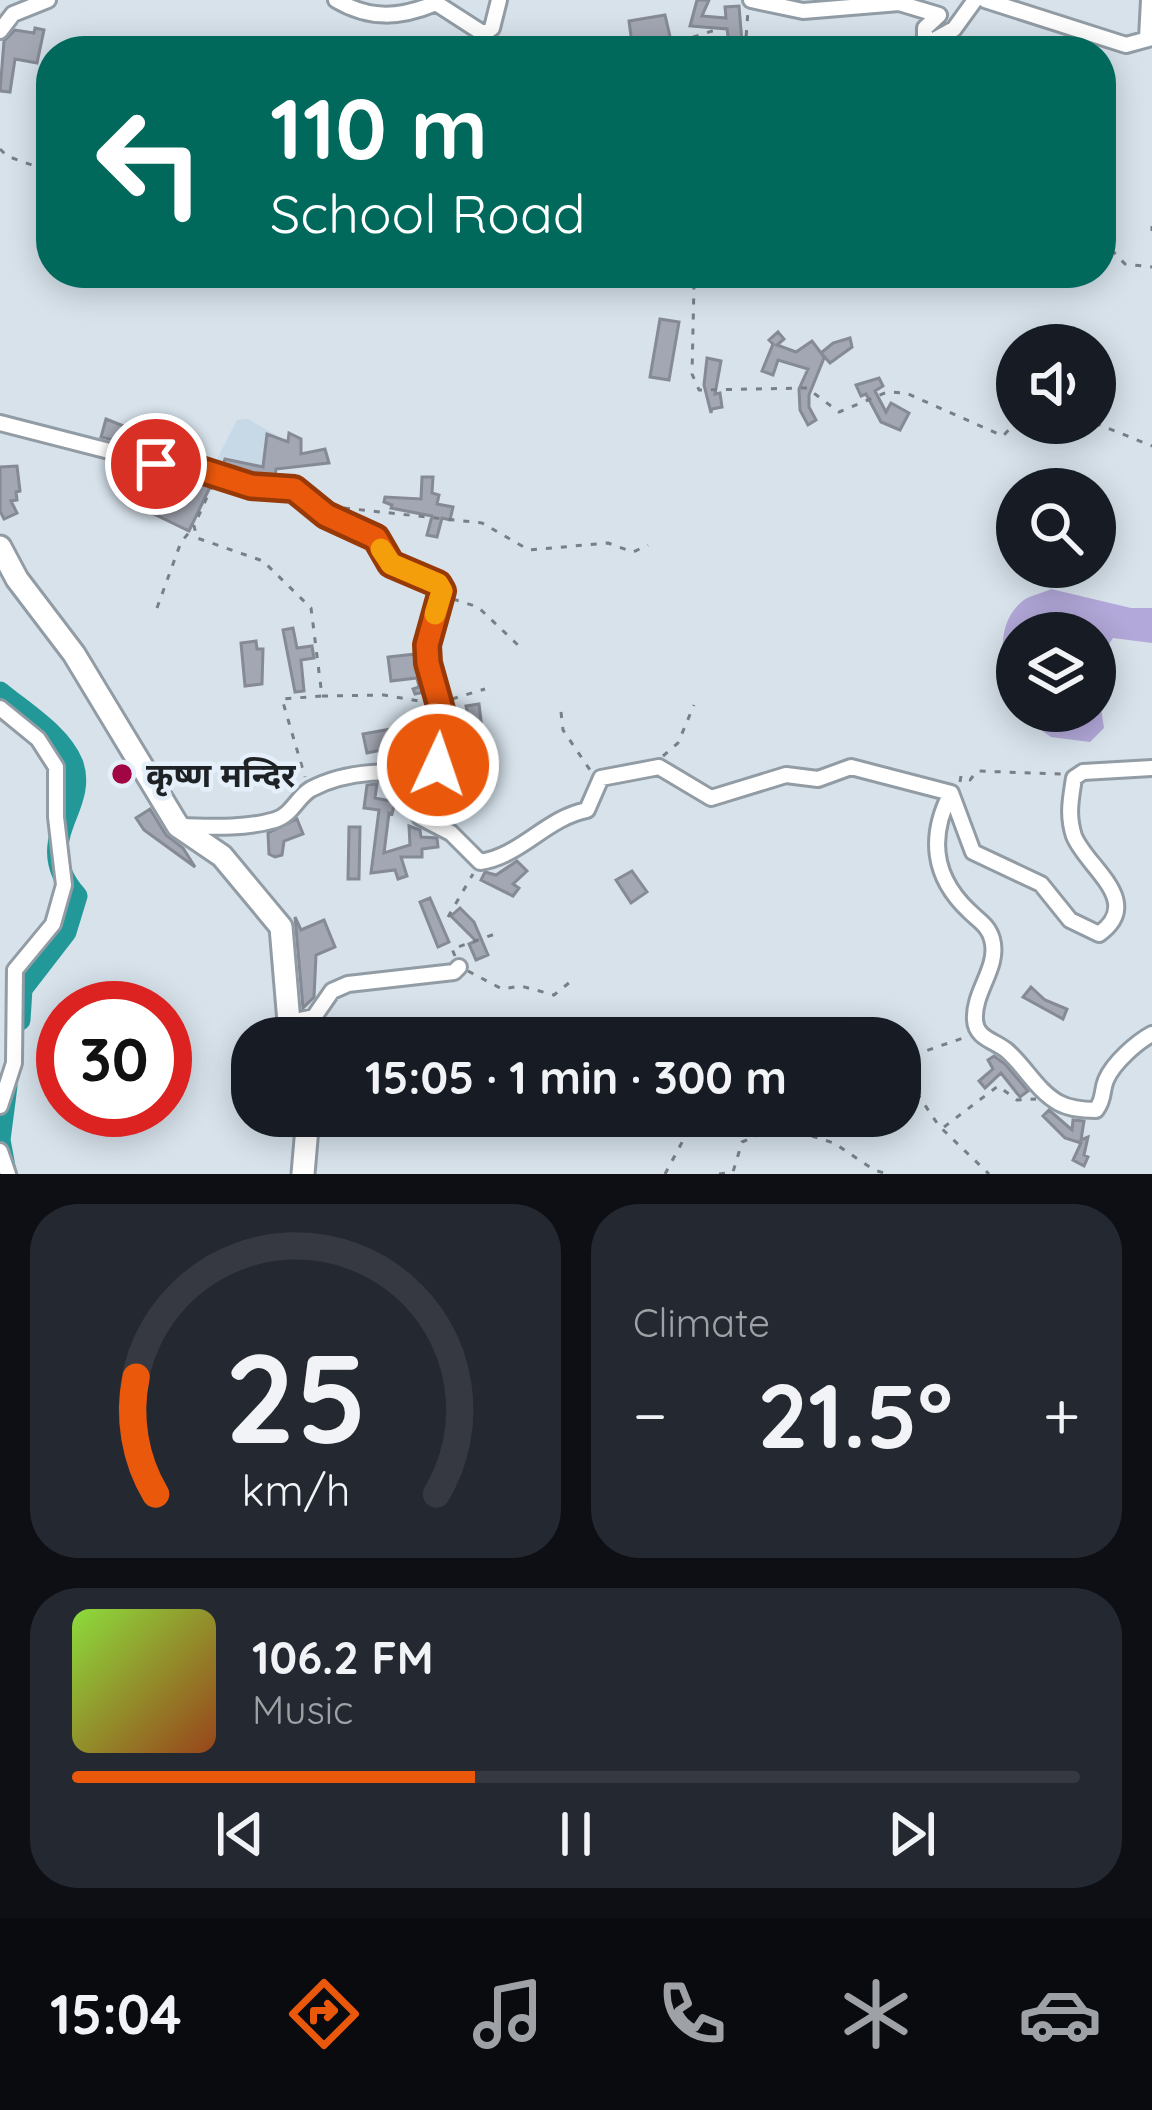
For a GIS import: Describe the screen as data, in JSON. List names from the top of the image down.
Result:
{
  "places": ["कृष्ण मन्दिर"],
  "page": {
    "turn": ["110 m", "School Road"],
    "limit": "30",
    "trip": "15:05 · 1 min · 300 m",
    "tile": "Climate",
    "heat": ["−", "21.5°", "+"],
    "song": ["106.2 FM", "Music"],
    "tabs": "15:04",
    "gauge": ["25", "km/h"]
  }
}
